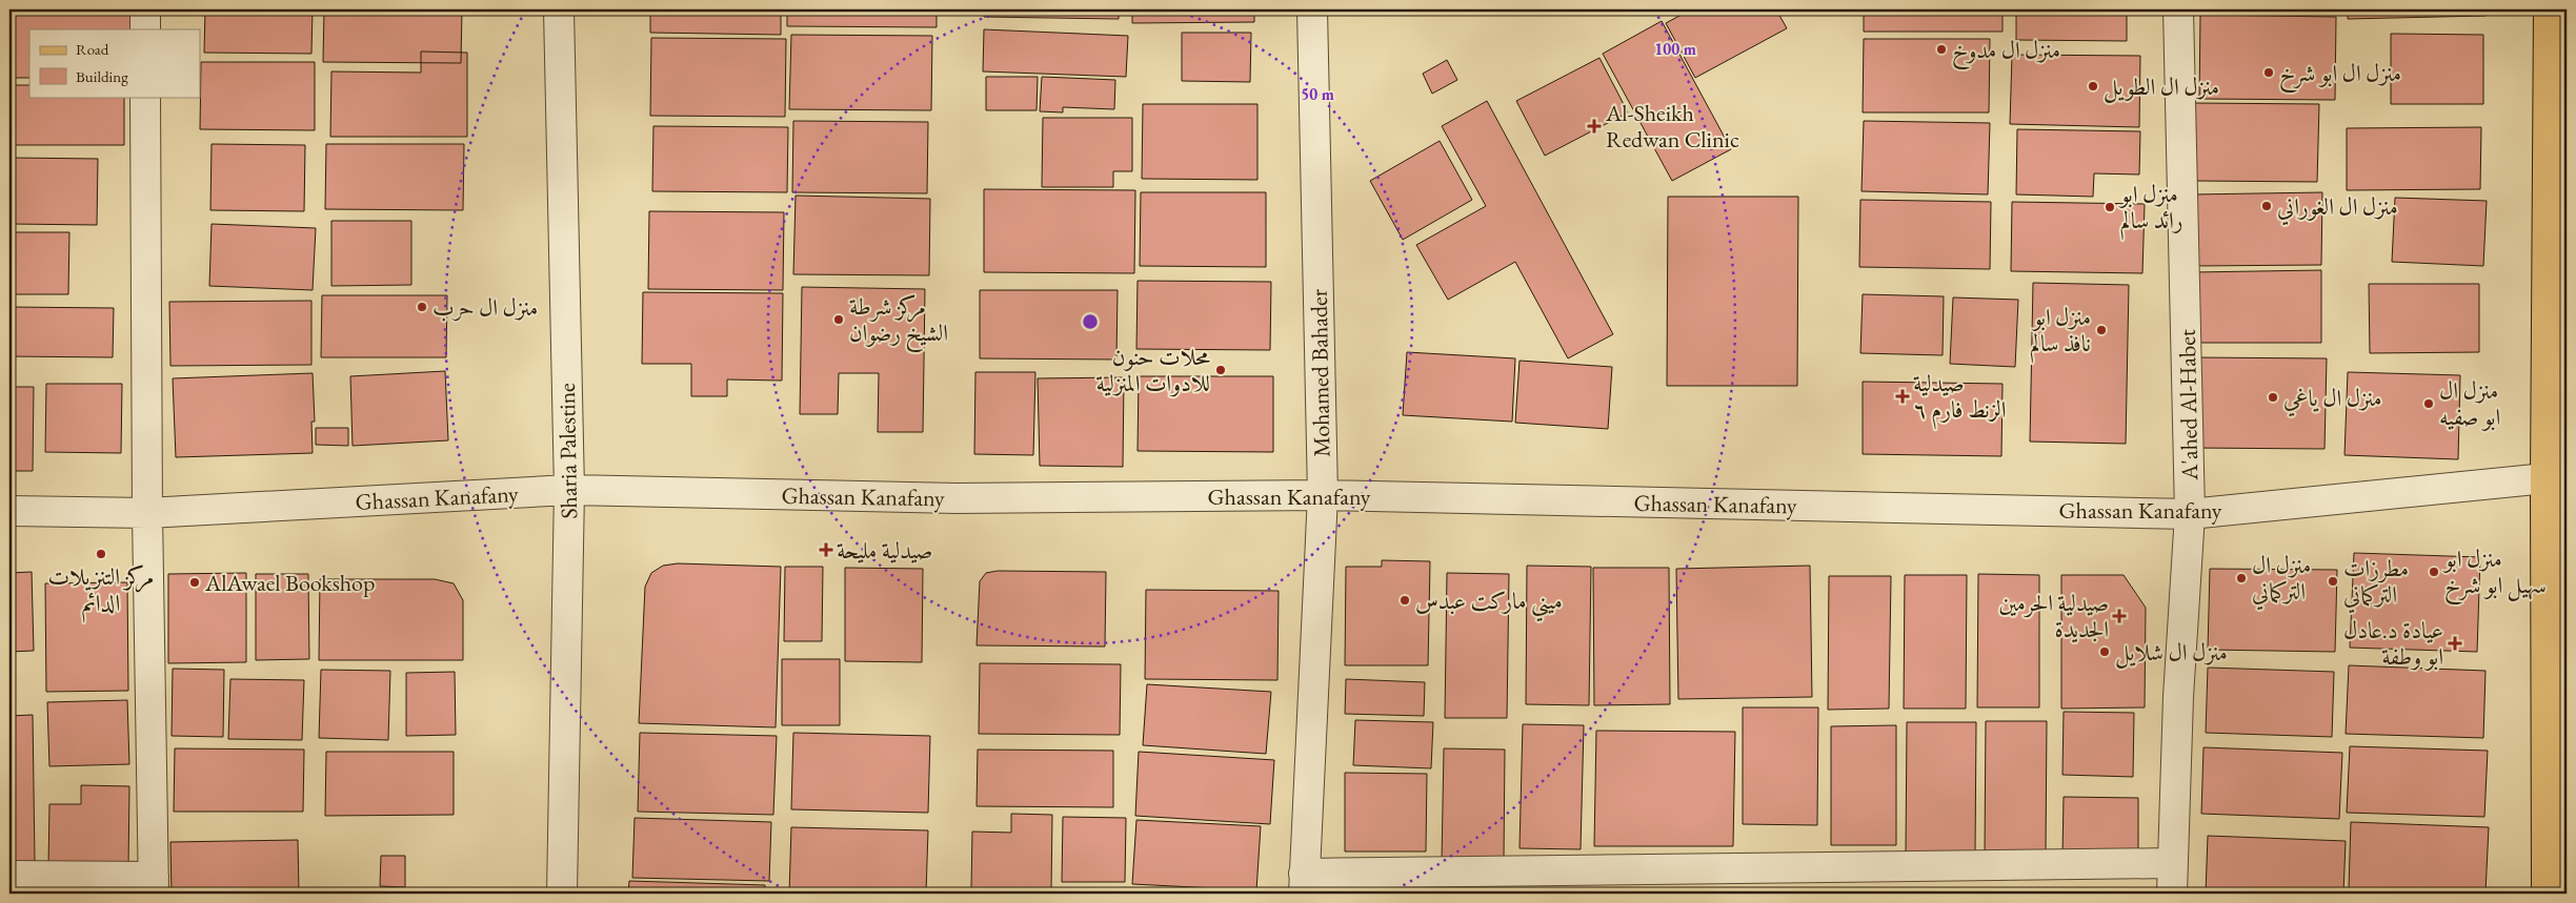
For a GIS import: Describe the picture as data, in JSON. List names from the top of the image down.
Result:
{
  "streets": {
    "street": [
      "Mohamed Bahader",
      "A'ahed Al-Habet",
      "Sharia Palestine",
      "Ghassan Kanafany"
    ]
  },
  "crossings": [
    ["Mohamed Bahader", "Ghassan Kanafany"],
    ["A'ahed Al-Habet", "Ghassan Kanafany"],
    ["Sharia Palestine", "Ghassan Kanafany"]
  ],
  "places": {
    "other": [
      "منزل ال مدوخ",
      "منزل ال ابو شرخ",
      "منزل ال الطويل",
      "منزل ال الغوراني",
      "منزل ابو رائد سالم",
      "منزل ال حرب",
      "مركز شرطة الشيخ رضوان",
      "منزل ابو نافذ سالم",
      "محلات حنون للادوات المنزلية",
      "منزل ال ياغي",
      "منزل ال ابو صفيه",
      "مركز التنزيلات الدائم",
      "منزل ابو سهيل ابو شرخ",
      "منزل ال التركماني",
      "مطرزات التركماني",
      "AlAwael Bookshop",
      "ميني ماركت عبدس",
      "منزل ال شلايل"
    ],
    "health": [
      "Al-Sheikh Redwan Clinic",
      "صيدلية الزنط فارم ٦",
      "صيدلية مليحة",
      "صيدلية الحرمين الجديدة",
      "عيادة د.عادل ابو وطفة"
    ]
  },
  "legend": ["Road", "Building"],
  "rings": ["100 m", "50 m"]
}
